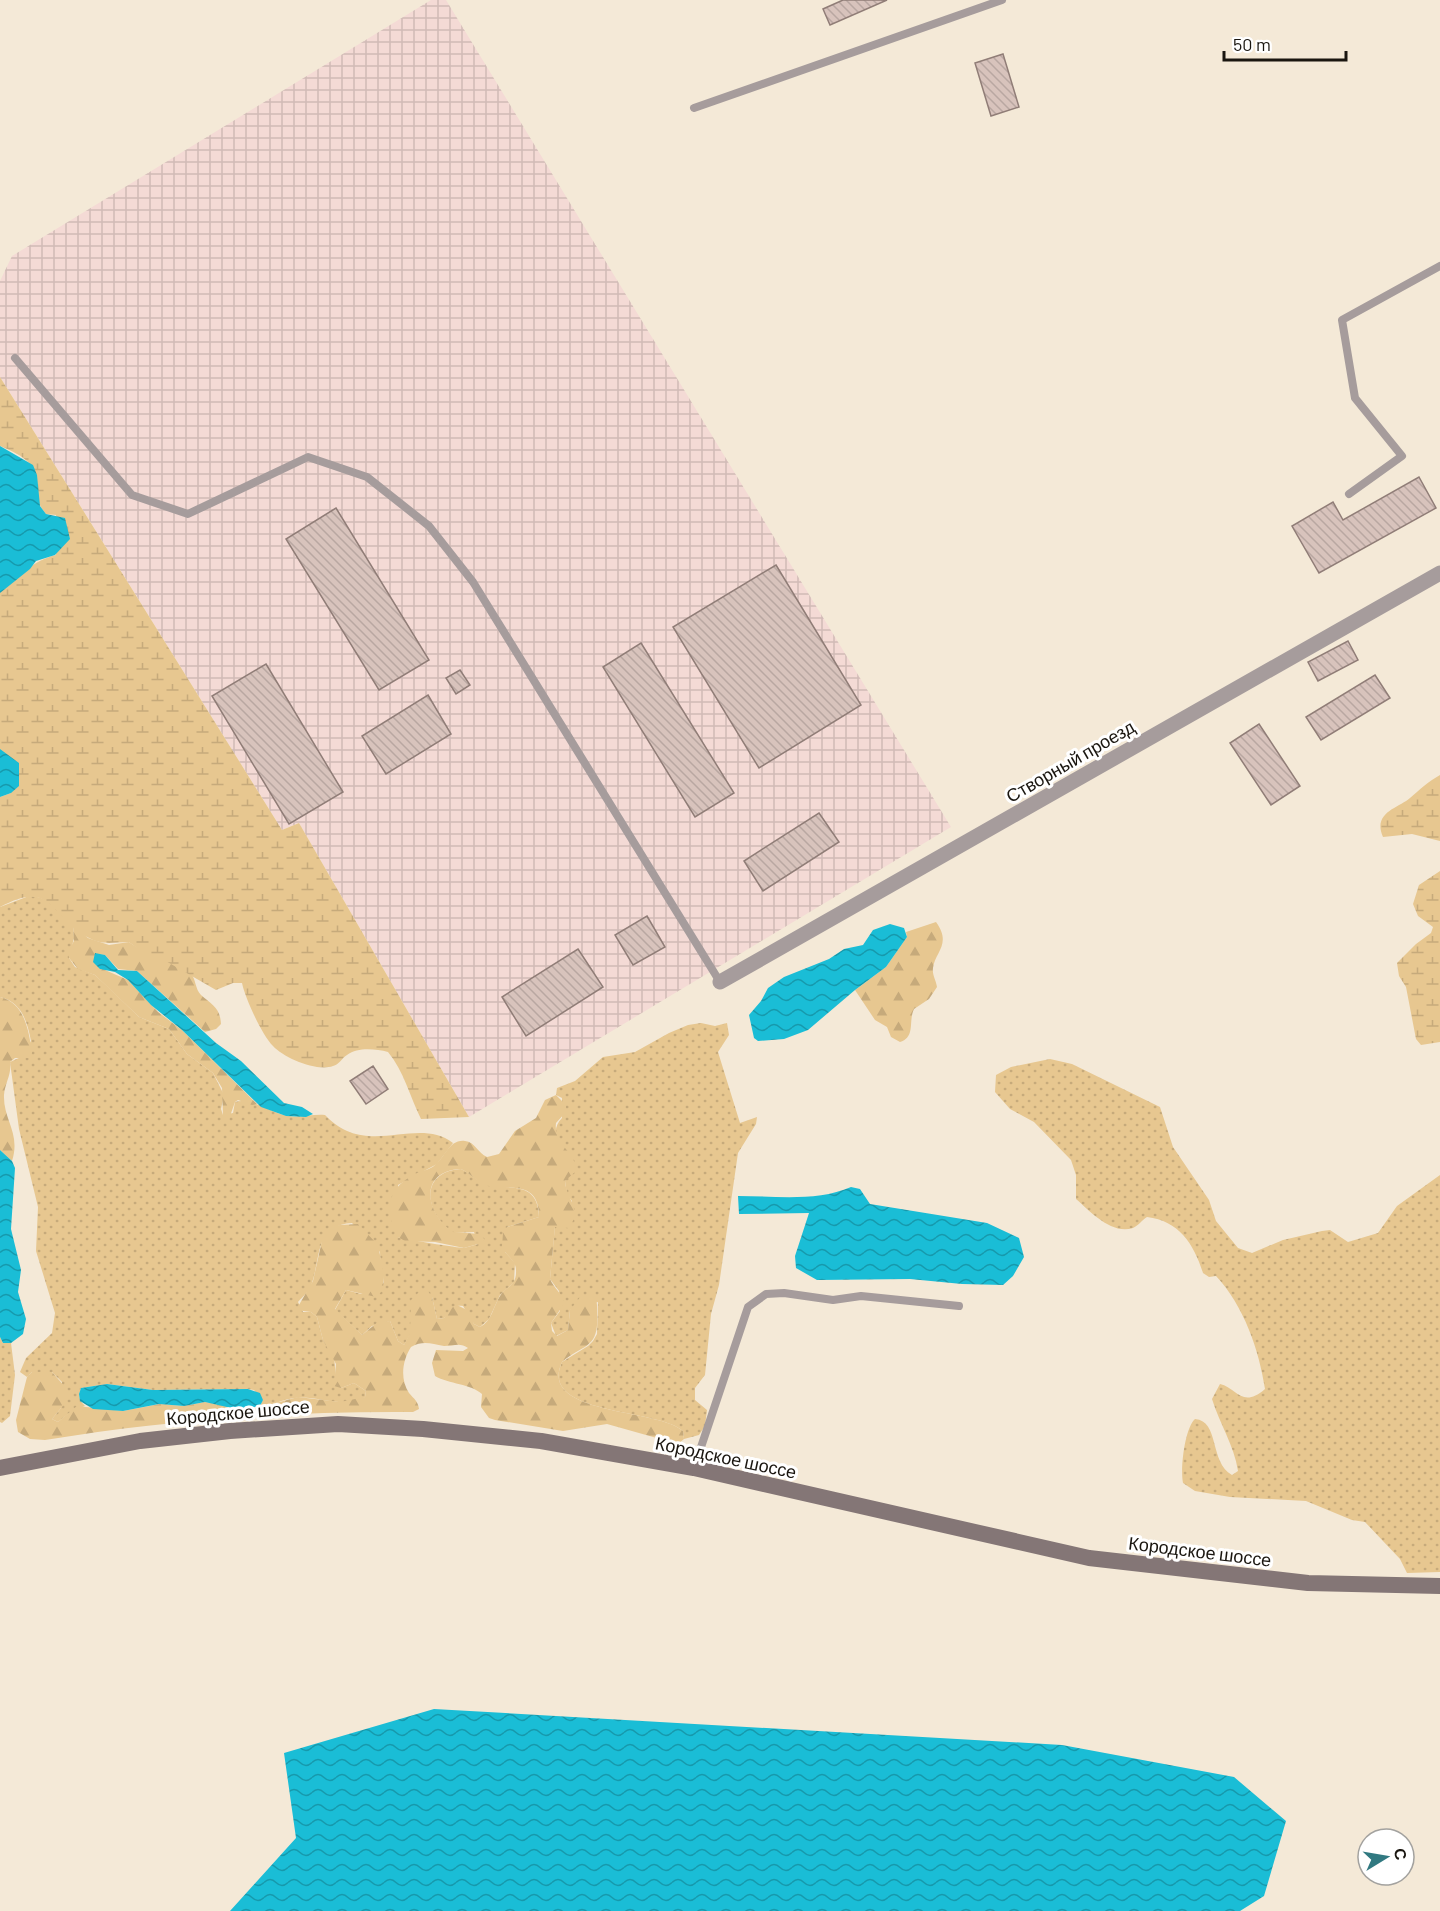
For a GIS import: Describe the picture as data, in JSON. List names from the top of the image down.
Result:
{
  "streets": {
    "main road": ["Кородское шоссе"],
    "street": ["Створный проезд"]
  },
  "scale_bar": "50 m",
  "north": "right"
}
